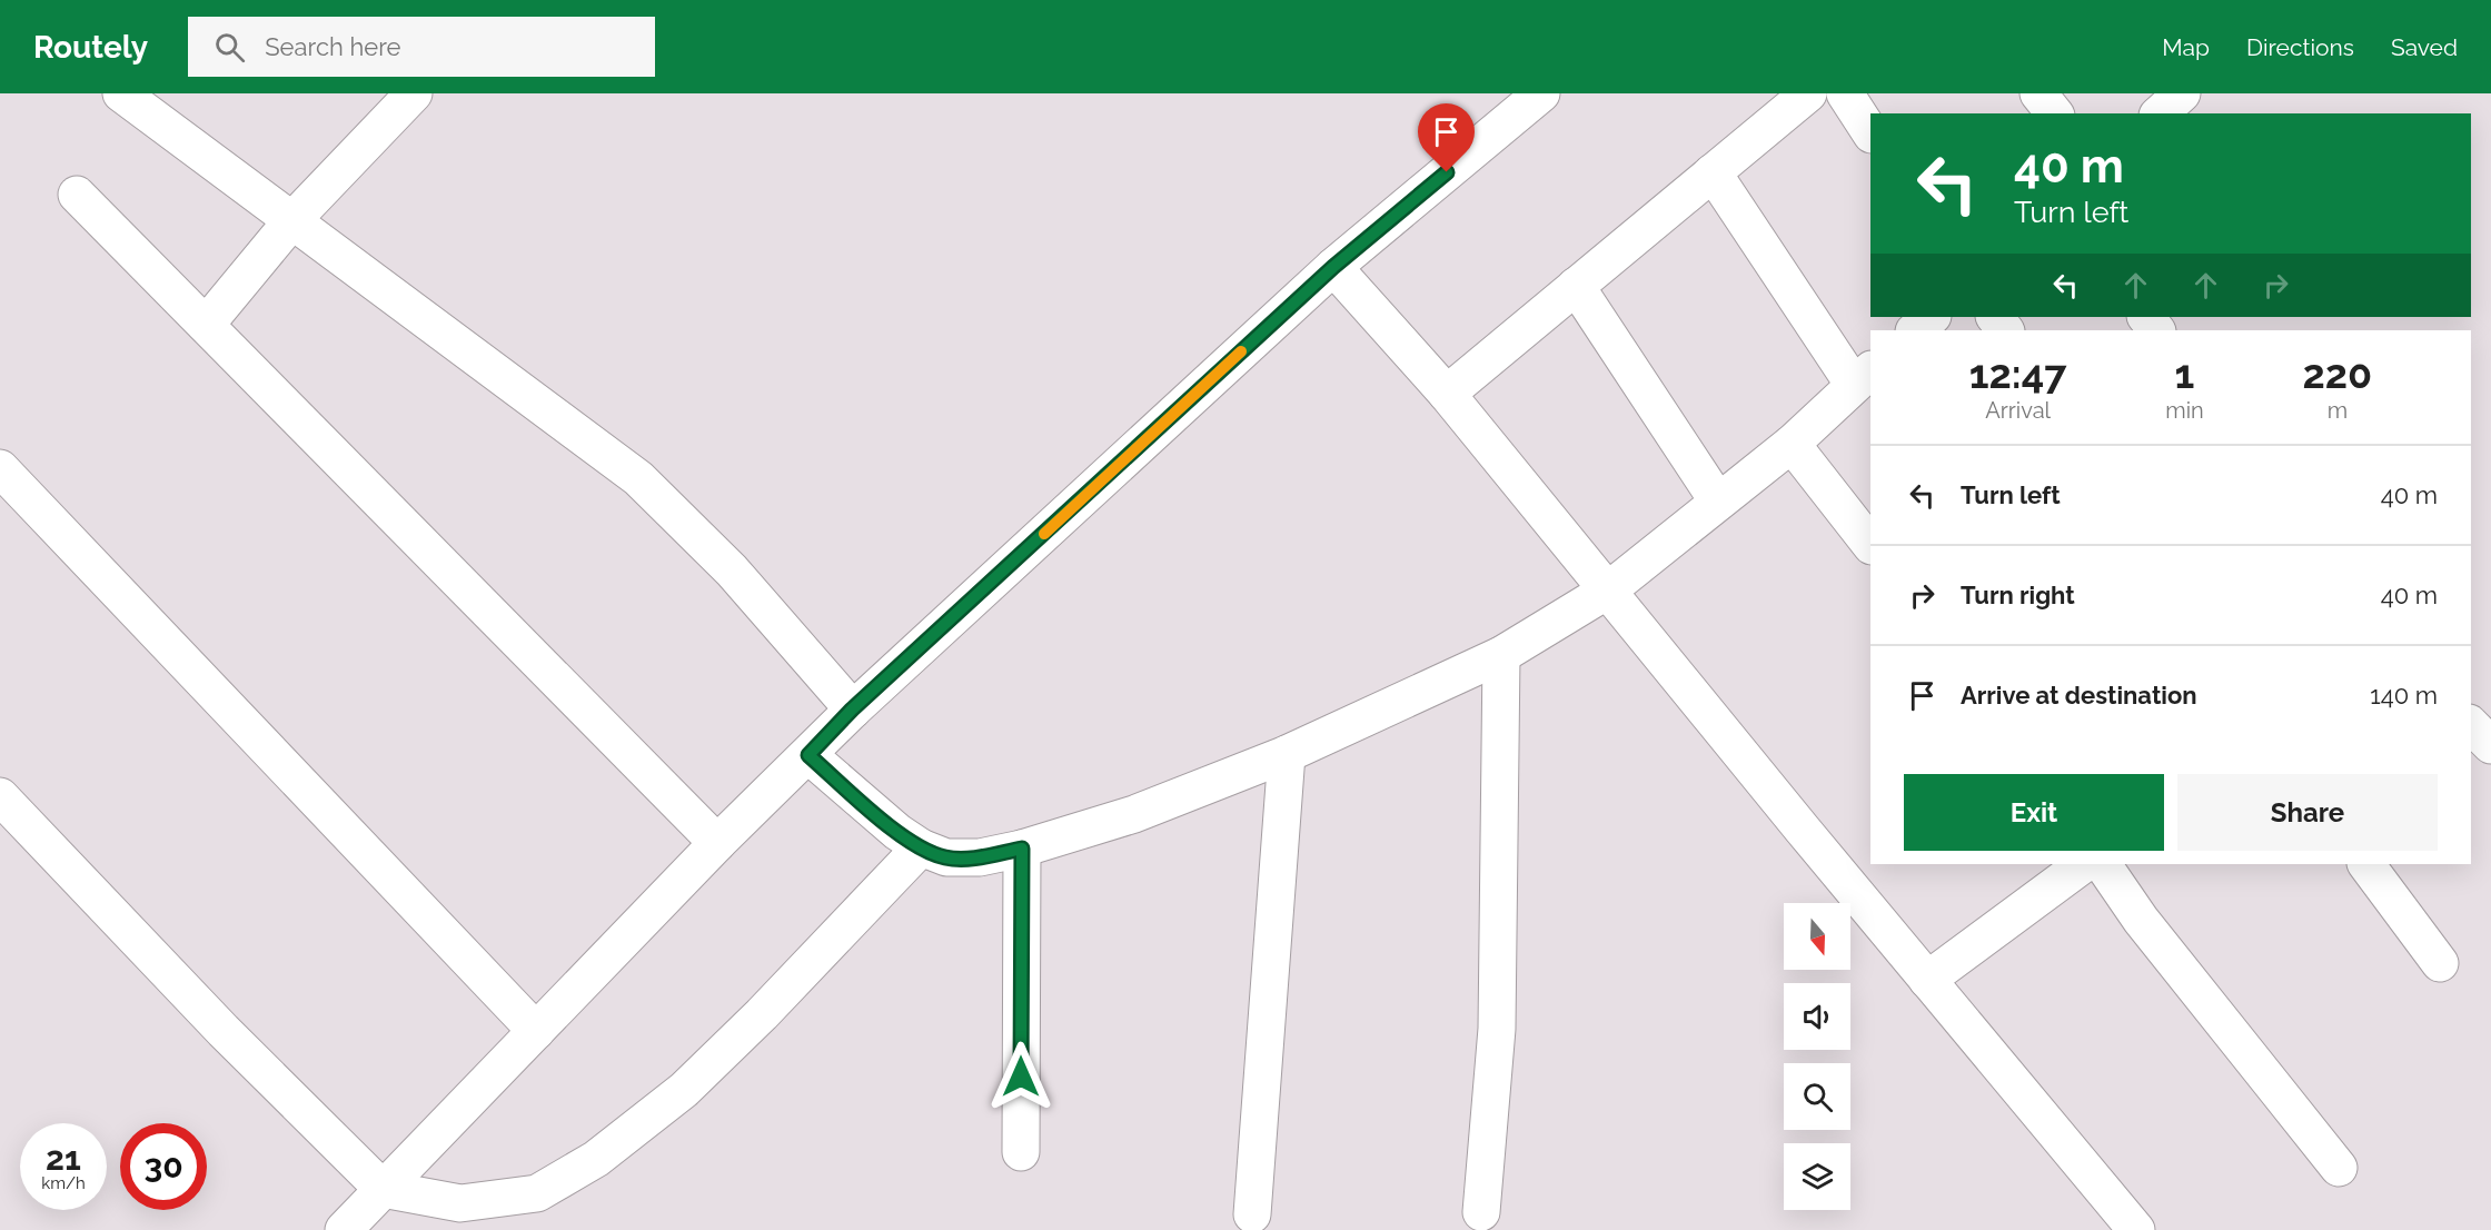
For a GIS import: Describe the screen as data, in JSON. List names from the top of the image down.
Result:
{
  "north": "bottom",
  "page": {
    "header": "Routely",
    "search": "Search here",
    "nav": ["Map", "Directions", "Saved"],
    "turn": ["40 m", "Turn left"],
    "eta": [
      "12:47",
      "Arrival",
      "1",
      "min",
      "220",
      "m"
    ],
    "list": [
      {
        "name": "Turn left",
        "value": "40 m"
      },
      {
        "name": "Turn right",
        "value": "40 m"
      },
      {
        "name": "Arrive at destination",
        "value": "140 m"
      }
    ],
    "buttons": ["Exit", "Share"],
    "speed": "21 km/h",
    "limit": "30"
  }
}
